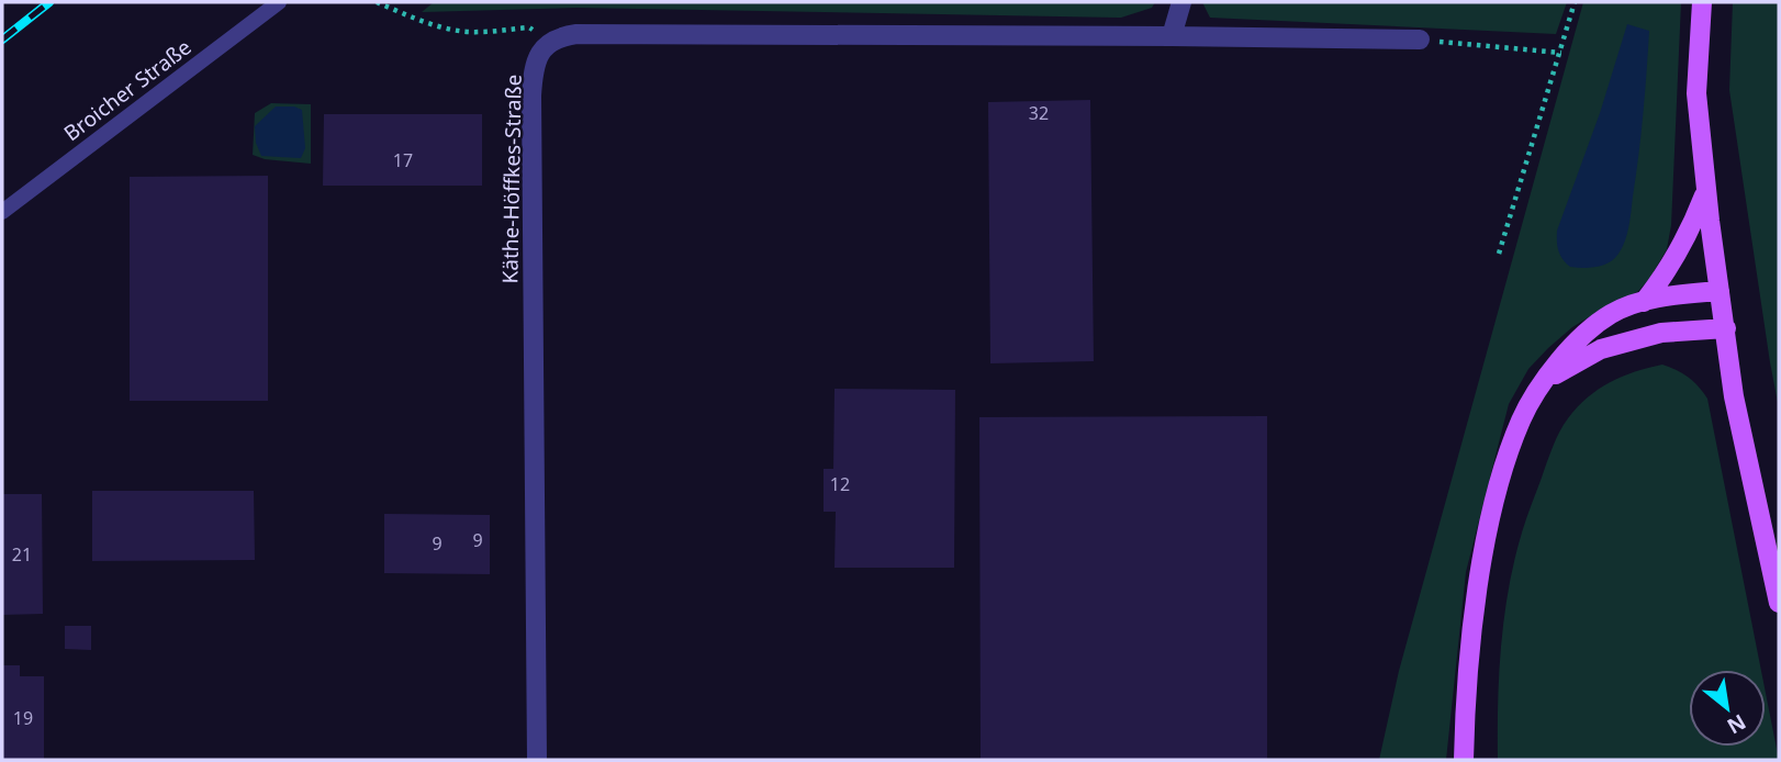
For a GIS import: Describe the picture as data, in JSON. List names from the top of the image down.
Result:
{
  "streets": {
    "street": ["Käthe-Höffkes-Straße"],
    "lane": ["Broicher Straße"]
  },
  "house_numbers": [
    "32",
    "17",
    "12",
    "9",
    "9",
    "21",
    "19"
  ],
  "north": "bottom right"
}
